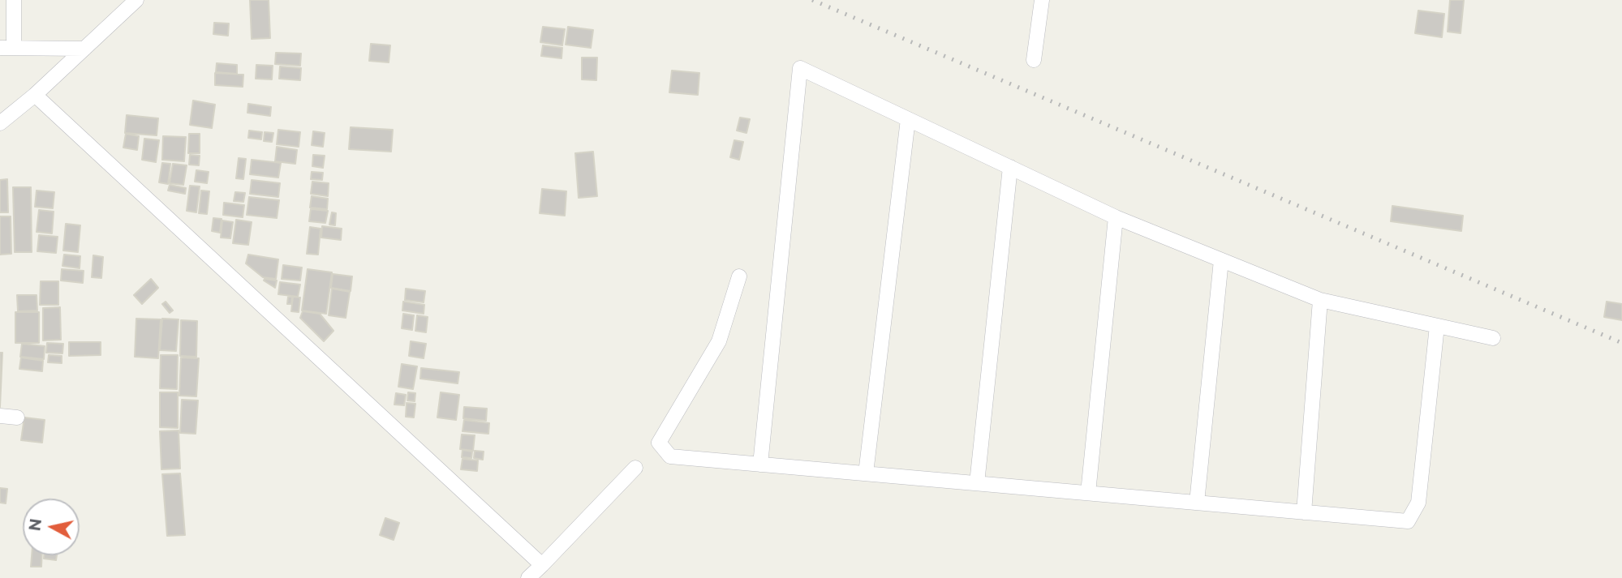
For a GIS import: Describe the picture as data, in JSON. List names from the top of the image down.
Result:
{
  "north": "left"
}
